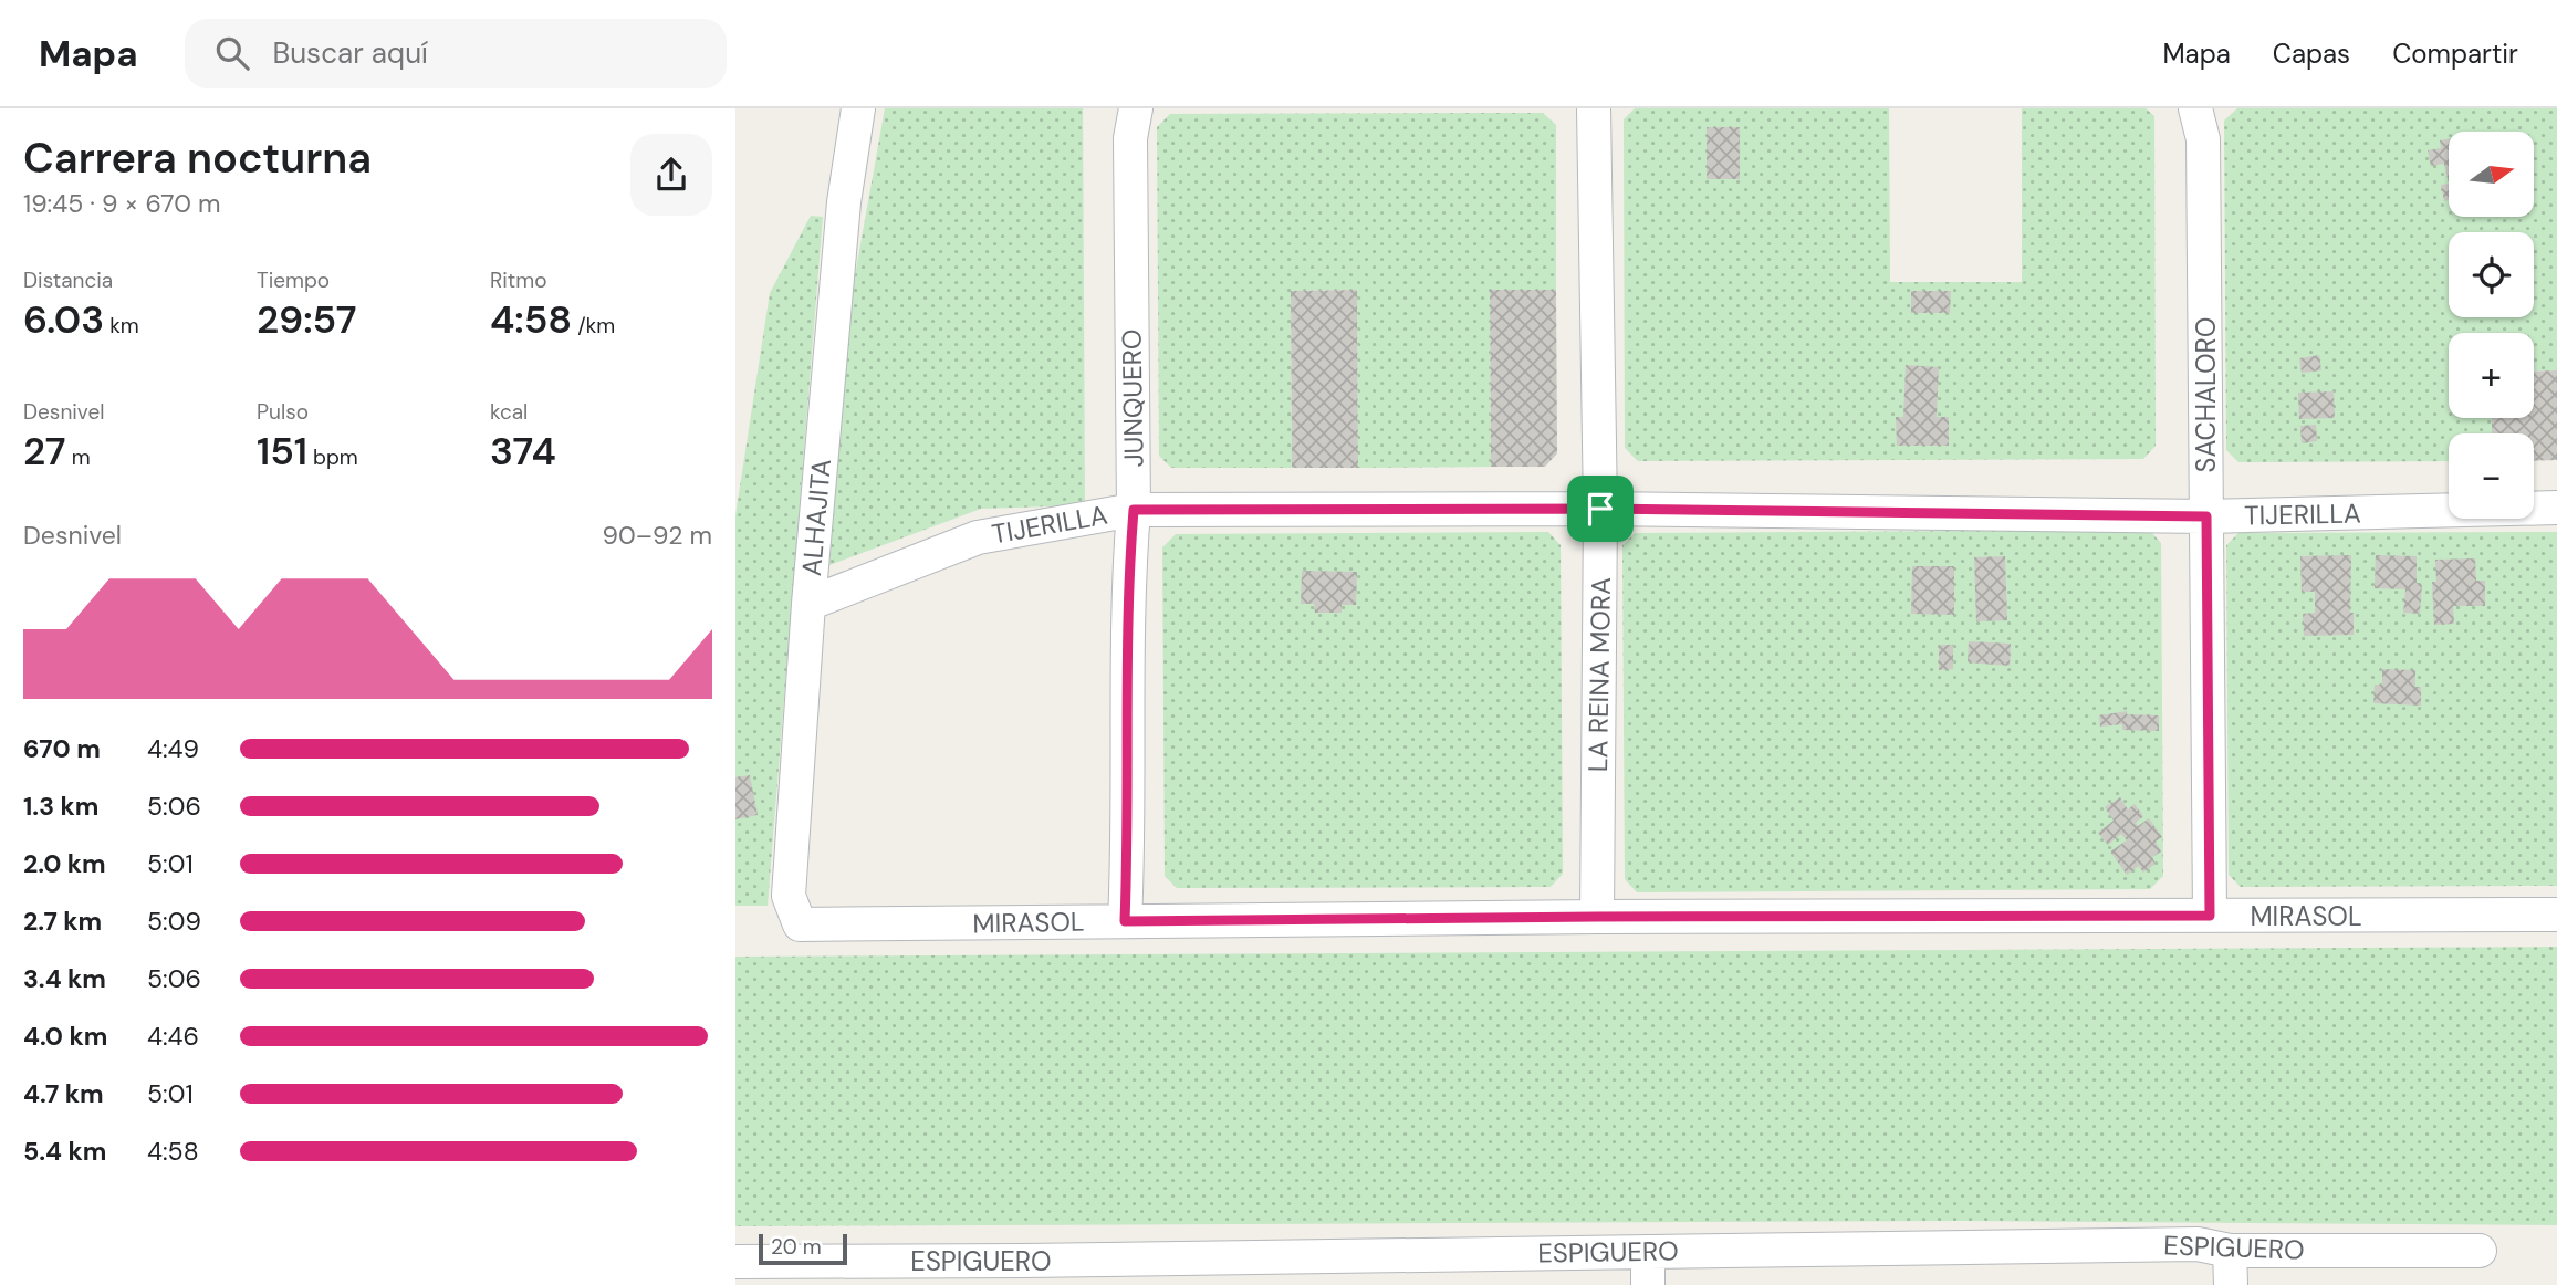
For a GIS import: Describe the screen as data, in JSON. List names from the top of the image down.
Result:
{
  "streets": {
    "street": [
      "SACHALORO",
      "JUNQUERO",
      "TIJERILLA",
      "ALHAJITA",
      "LA REINA MORA",
      "MIRASOL",
      "ESPIGUERO"
    ]
  },
  "crossings": [
    ["SACHALORO", "TIJERILLA"],
    ["SACHALORO", "MIRASOL"],
    ["JUNQUERO", "TIJERILLA"],
    ["JUNQUERO", "MIRASOL"],
    ["TIJERILLA", "ALHAJITA"],
    ["TIJERILLA", "LA REINA MORA"],
    ["ALHAJITA", "MIRASOL"],
    ["LA REINA MORA", "MIRASOL"]
  ],
  "scale_bar": "20 m",
  "north": "right",
  "page": {
    "header": "Mapa",
    "search": "Buscar aquí",
    "nav": ["Mapa", "Capas", "Compartir"],
    "heading": ["Carrera nocturna", "19:45 · 9 × 670 m"],
    "map_buttons": ["+", "−"],
    "stats": [
      ["Distancia", "6.03 km"],
      ["Tiempo", "29:57"],
      ["Ritmo", "4:58 /km"],
      ["Desnivel", "27 m"],
      ["Pulso", "151 bpm"],
      ["kcal", "374"]
    ],
    "chart": ["Desnivel", "90–92 m"],
    "list": [
      {
        "name": "670 m",
        "note": "4:49"
      },
      {
        "name": "1.3 km",
        "note": "5:06"
      },
      {
        "name": "2.0 km",
        "note": "5:01"
      },
      {
        "name": "2.7 km",
        "note": "5:09"
      },
      {
        "name": "3.4 km",
        "note": "5:06"
      },
      {
        "name": "4.0 km",
        "note": "4:46"
      },
      {
        "name": "4.7 km",
        "note": "5:01"
      },
      {
        "name": "5.4 km",
        "note": "4:58"
      }
    ],
    "scale": "20 m"
  }
}
